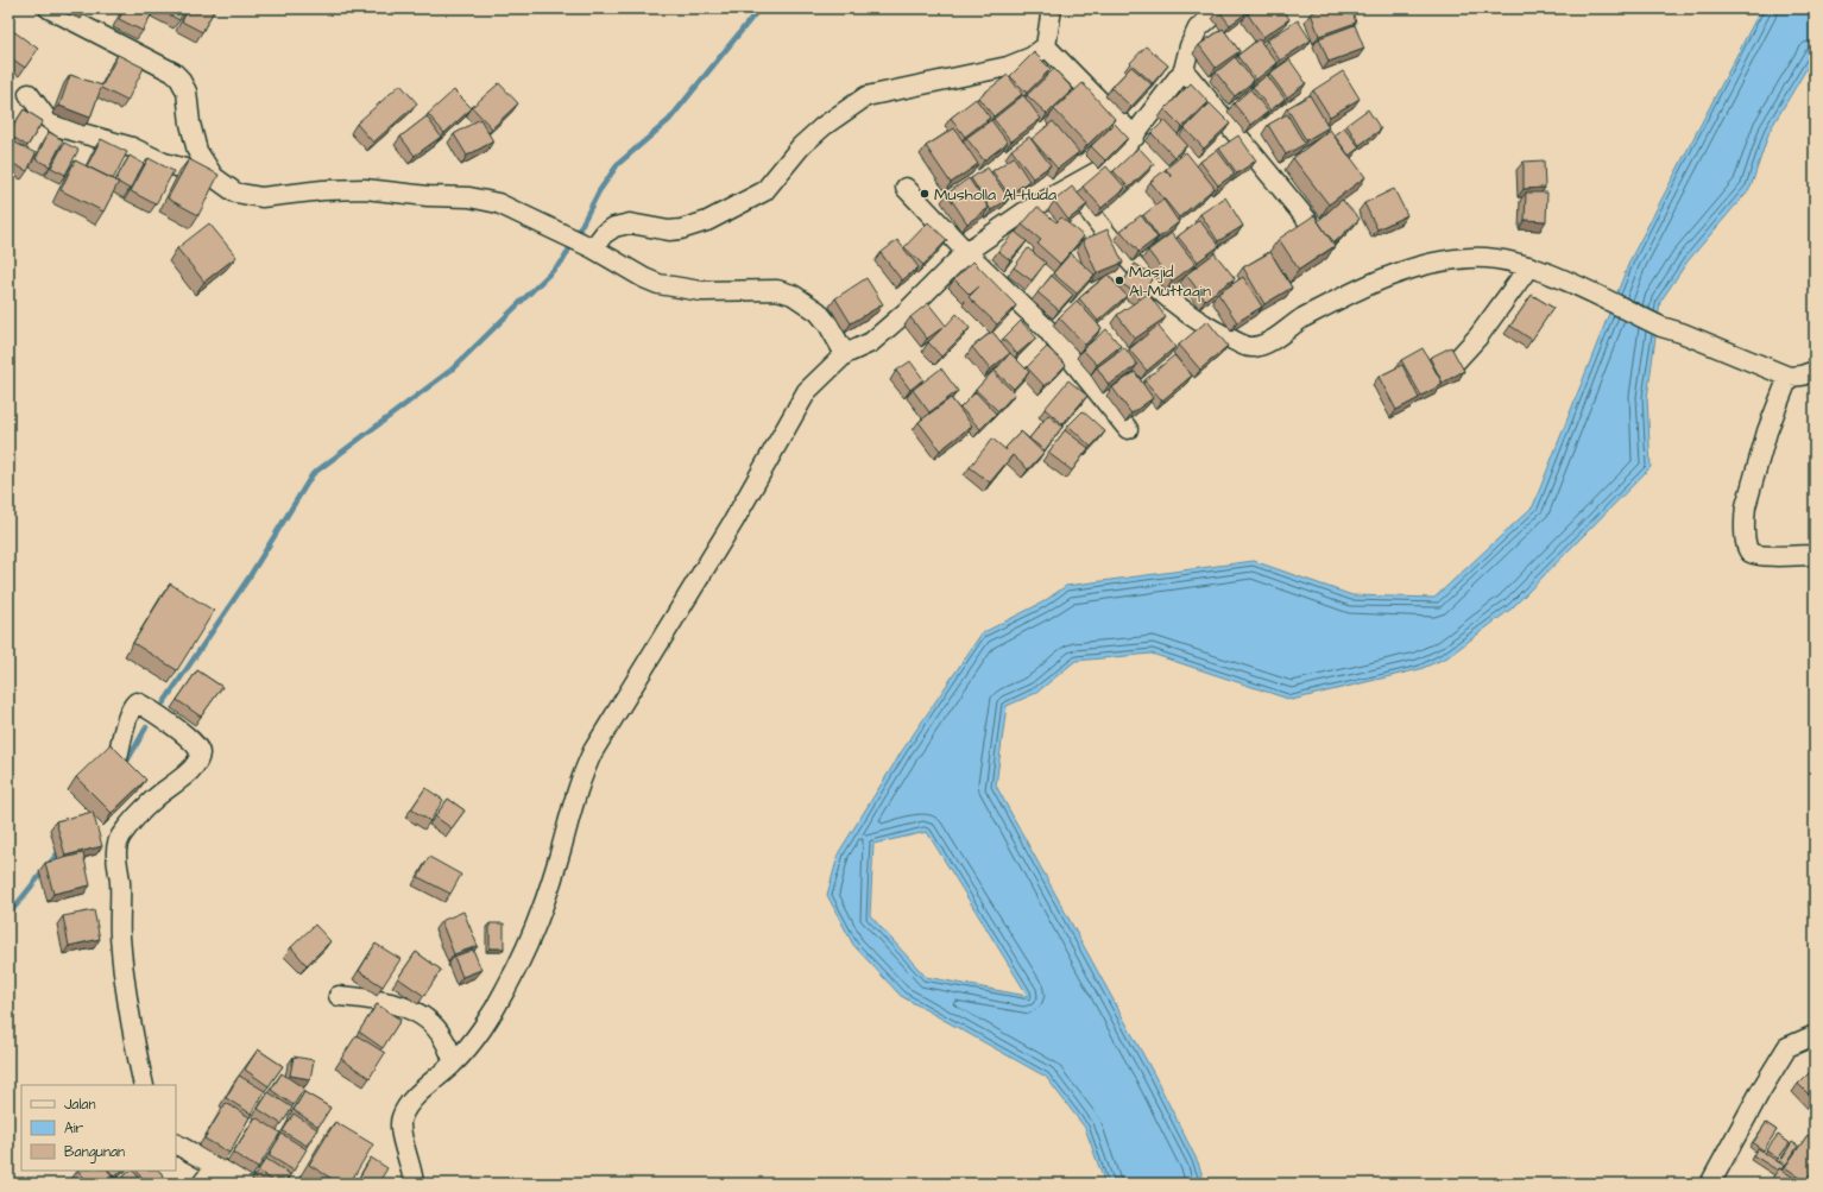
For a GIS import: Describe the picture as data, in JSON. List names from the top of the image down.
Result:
{
  "places": ["Musholla Al-Huda", "Masjid Al-Muttaqin"],
  "legend": ["Jalan", "Air", "Bangunan"]
}
